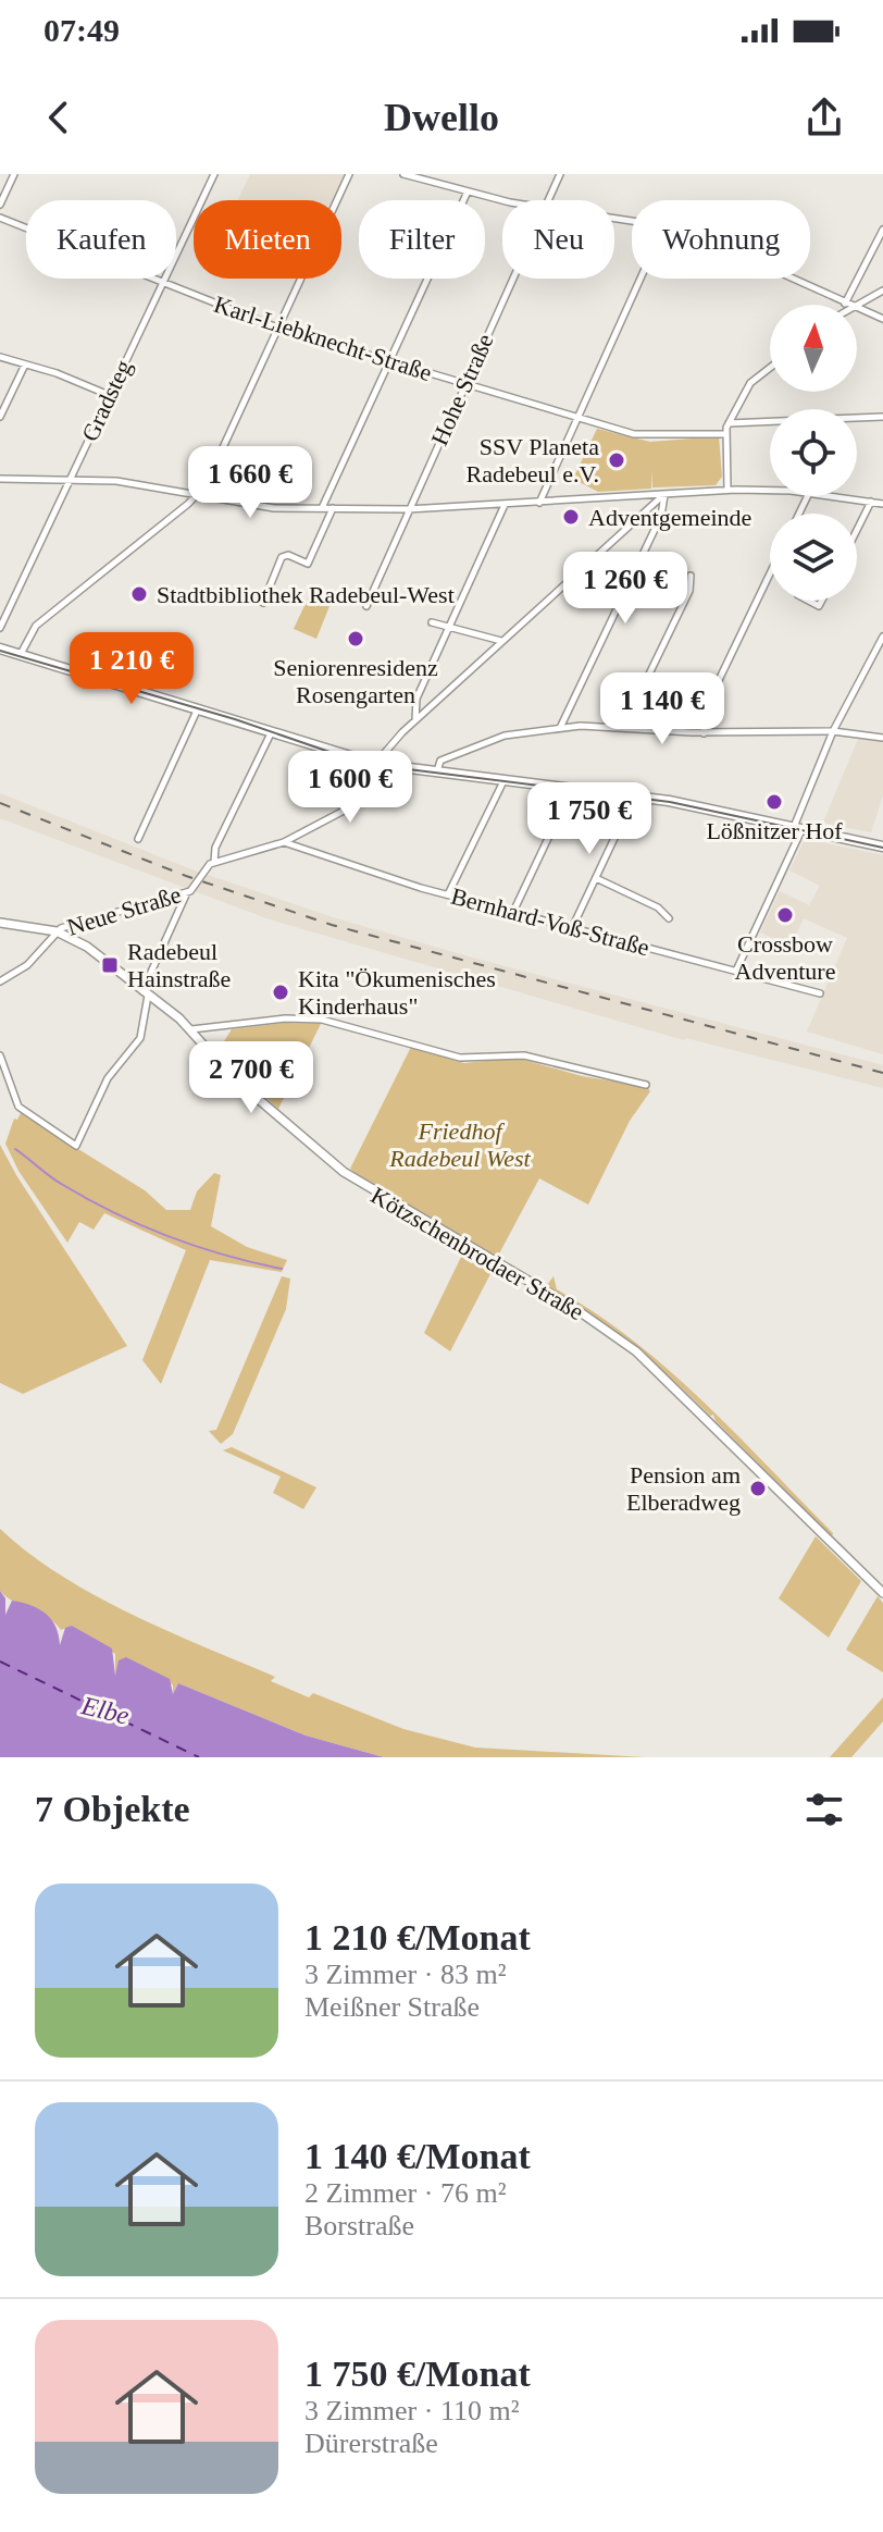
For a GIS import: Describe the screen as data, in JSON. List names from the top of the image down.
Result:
{
  "streets": {
    "street": [
      "Karl-Liebknecht-Straße",
      "Hohe Straße",
      "Gradsteg",
      "Neue Straße",
      "Bernhard-Voß-Straße",
      "Kötzschenbrodaer Straße"
    ]
  },
  "crossings": [
    ["Karl-Liebknecht-Straße", "Hohe Straße"],
    ["Karl-Liebknecht-Straße", "Gradsteg"],
    ["Neue Straße", "Kötzschenbrodaer Straße"]
  ],
  "water": ["Elbe"],
  "parks": ["Friedhof Radebeul West"],
  "places": {
    "other": [
      "SSV Planeta Radebeul e.V.",
      "Adventgemeinde",
      "Stadtbibliothek Radebeul-West",
      "Seniorenresidenz Rosengarten",
      "Lößnitzer Hof",
      "Crossbow Adventure",
      "Kita \"Ökumenisches Kinderhaus\"",
      "Pension am Elberadweg"
    ],
    "transit": ["Radebeul Hainstraße"]
  },
  "north": "top",
  "page": {
    "status": "07:49",
    "header": "Dwello",
    "chip": [
      "Kaufen",
      "Mieten",
      "Filter",
      "Neu",
      "Wohnung"
    ],
    "price": [
      "1 660 €",
      "1 260 €",
      "1 210 €",
      "1 140 €",
      "1 600 €",
      "1 750 €",
      "2 700 €"
    ],
    "heading": "7 Objekte",
    "list": [
      {
        "name": "1 210 €/Monat",
        "note": "3 Zimmer · 83 m² · Meißner Straße"
      },
      {
        "name": "1 140 €/Monat",
        "note": "2 Zimmer · 76 m² · Borstraße"
      },
      {
        "name": "1 750 €/Monat",
        "note": "3 Zimmer · 110 m² · Dürerstraße"
      }
    ]
  }
}
